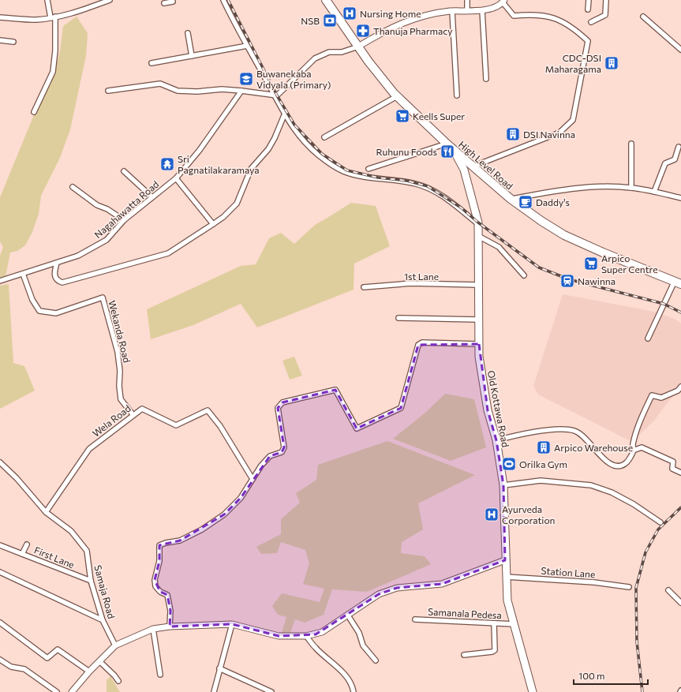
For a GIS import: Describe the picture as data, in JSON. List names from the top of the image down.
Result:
{
  "streets": {
    "highway": ["High Level Road"],
    "main road": ["Old Kottawa Road"],
    "street": [
      "Nagahawatta Road",
      "1st Lane",
      "Wekanda Road",
      "Wela Road",
      "First Lane",
      "Station Lane",
      "Samaja Road",
      "Samanala Pedesa"
    ]
  },
  "crossings": [
    ["High Level Road", "Old Kottawa Road"],
    ["Nagahawatta Road", "Wekanda Road"],
    ["1st Lane", "Old Kottawa Road"],
    ["Wekanda Road", "Wela Road"],
    ["Old Kottawa Road", "Station Lane"],
    ["Old Kottawa Road", "Samanala Pedesa"],
    ["Wela Road", "Samaja Road"],
    ["First Lane", "Samaja Road"]
  ],
  "places": {
    "hospital": ["Nursing Home", "Ayurveda Corporation"],
    "bank": ["NSB"],
    "pharmacy": ["Thanuja Pharmacy"],
    "building": ["CDC-DSI Maharagama", "DSI Navinna", "Arpico Warehouse"],
    "school or university": ["Buwanekaba Vidyala (Primary)"],
    "supermarket": ["Keells Super", "Arpico Super Centre"],
    "restaurant": ["Ruhunu Foods"],
    "temple": ["Sri Pagnatilakaramaya"],
    "cafe": ["Daddy's"],
    "station": ["Nawinna"],
    "sports": ["Orilka Gym"]
  },
  "scale_bar": "100 m"
}
